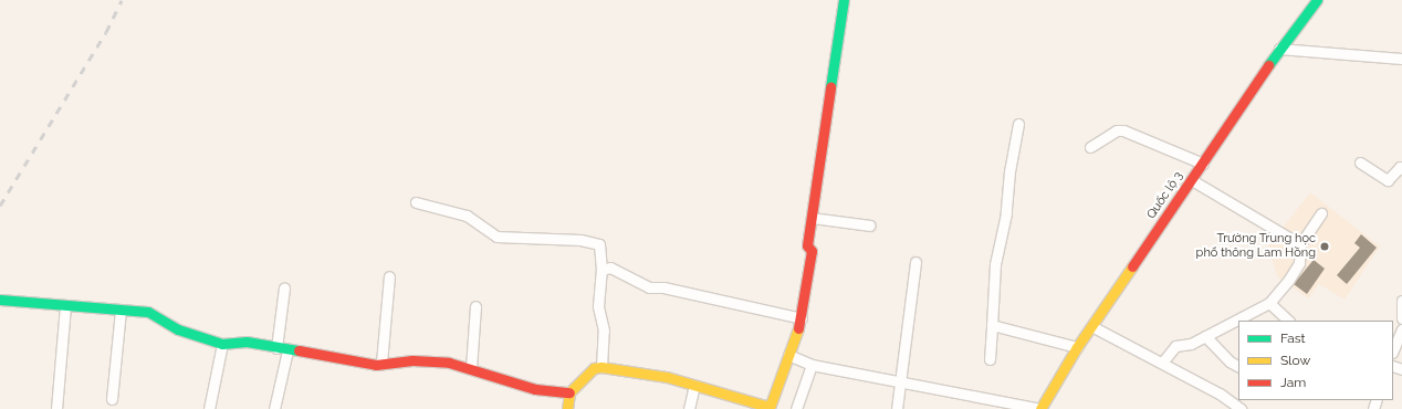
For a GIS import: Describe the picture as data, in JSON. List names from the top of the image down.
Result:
{
  "streets": {
    "main road": ["Quốc lộ 3"]
  },
  "places": ["Trường Trung học phổ thông Lam Hồng"],
  "legend": ["Fast", "Slow", "Jam"]
}
